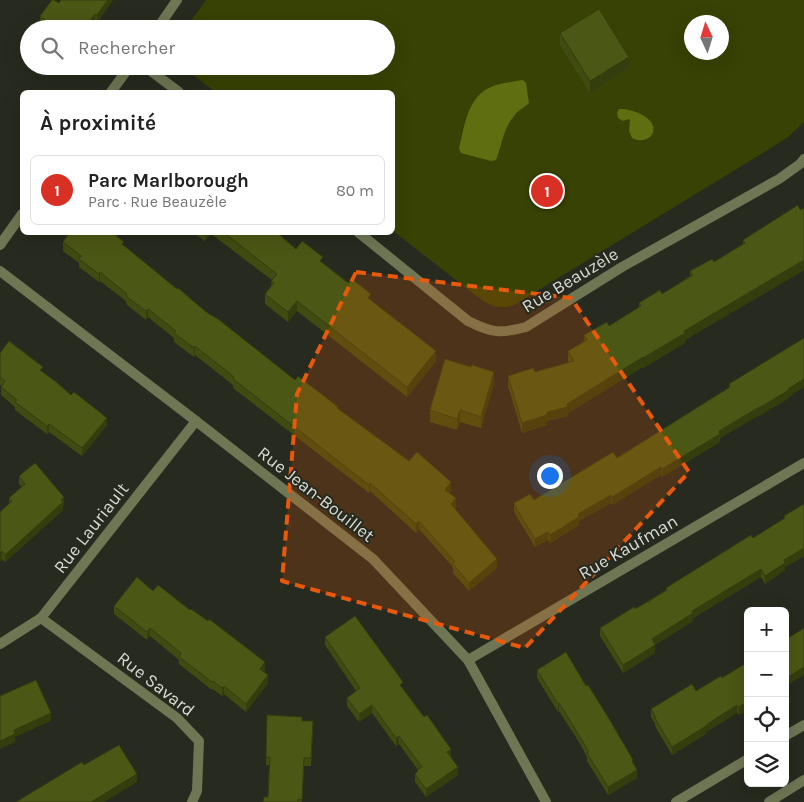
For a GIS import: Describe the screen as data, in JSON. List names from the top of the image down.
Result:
{
  "streets": {
    "street": [
      "Rue Beauzèle",
      "Rue Jean-Bouillet",
      "Rue Lauriault",
      "Rue Kaufman",
      "Rue Savard"
    ]
  },
  "crossings": [
    ["Rue Jean-Bouillet", "Rue Lauriault"],
    ["Rue Jean-Bouillet", "Rue Kaufman"],
    ["Rue Lauriault", "Rue Savard"]
  ],
  "north": "top",
  "page": {
    "search": "Rechercher",
    "heading": "À proximité",
    "list": [
      {
        "mark": "1",
        "name": "Parc Marlborough",
        "note": "Parc · Rue Beauzèle",
        "value": "80 m"
      }
    ],
    "pins": "1",
    "map_buttons": ["+", "−"]
  }
}
